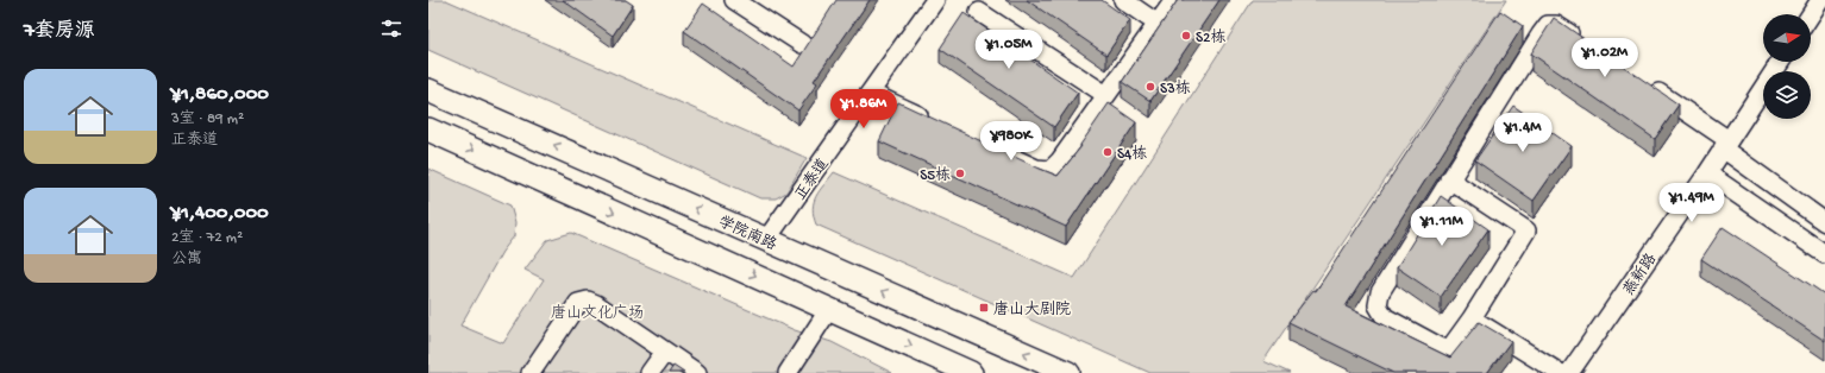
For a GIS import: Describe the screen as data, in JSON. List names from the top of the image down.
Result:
{
  "streets": {
    "main road": ["学院南路"],
    "street": ["正泰道", "燕新路"]
  },
  "crossings": [
    ["正泰道", "学院南路"]
  ],
  "parks": ["唐山文化广场"],
  "places": {
    "other": [
      "S2栋",
      "S3栋",
      "S4栋",
      "S5栋"
    ],
    "transit": ["唐山大剧院"]
  },
  "north": "right",
  "page": {
    "heading": "7套房源",
    "price": [
      "¥1.05M",
      "¥1.02M",
      "¥1.86M",
      "¥1.4M",
      "¥980K",
      "¥1.49M",
      "¥1.11M"
    ],
    "list": [
      {
        "name": "¥1,860,000",
        "note": "3室 · 89 m² · 正泰道"
      },
      {
        "name": "¥1,400,000",
        "note": "2室 · 72 m² · 公寓"
      }
    ]
  }
}
